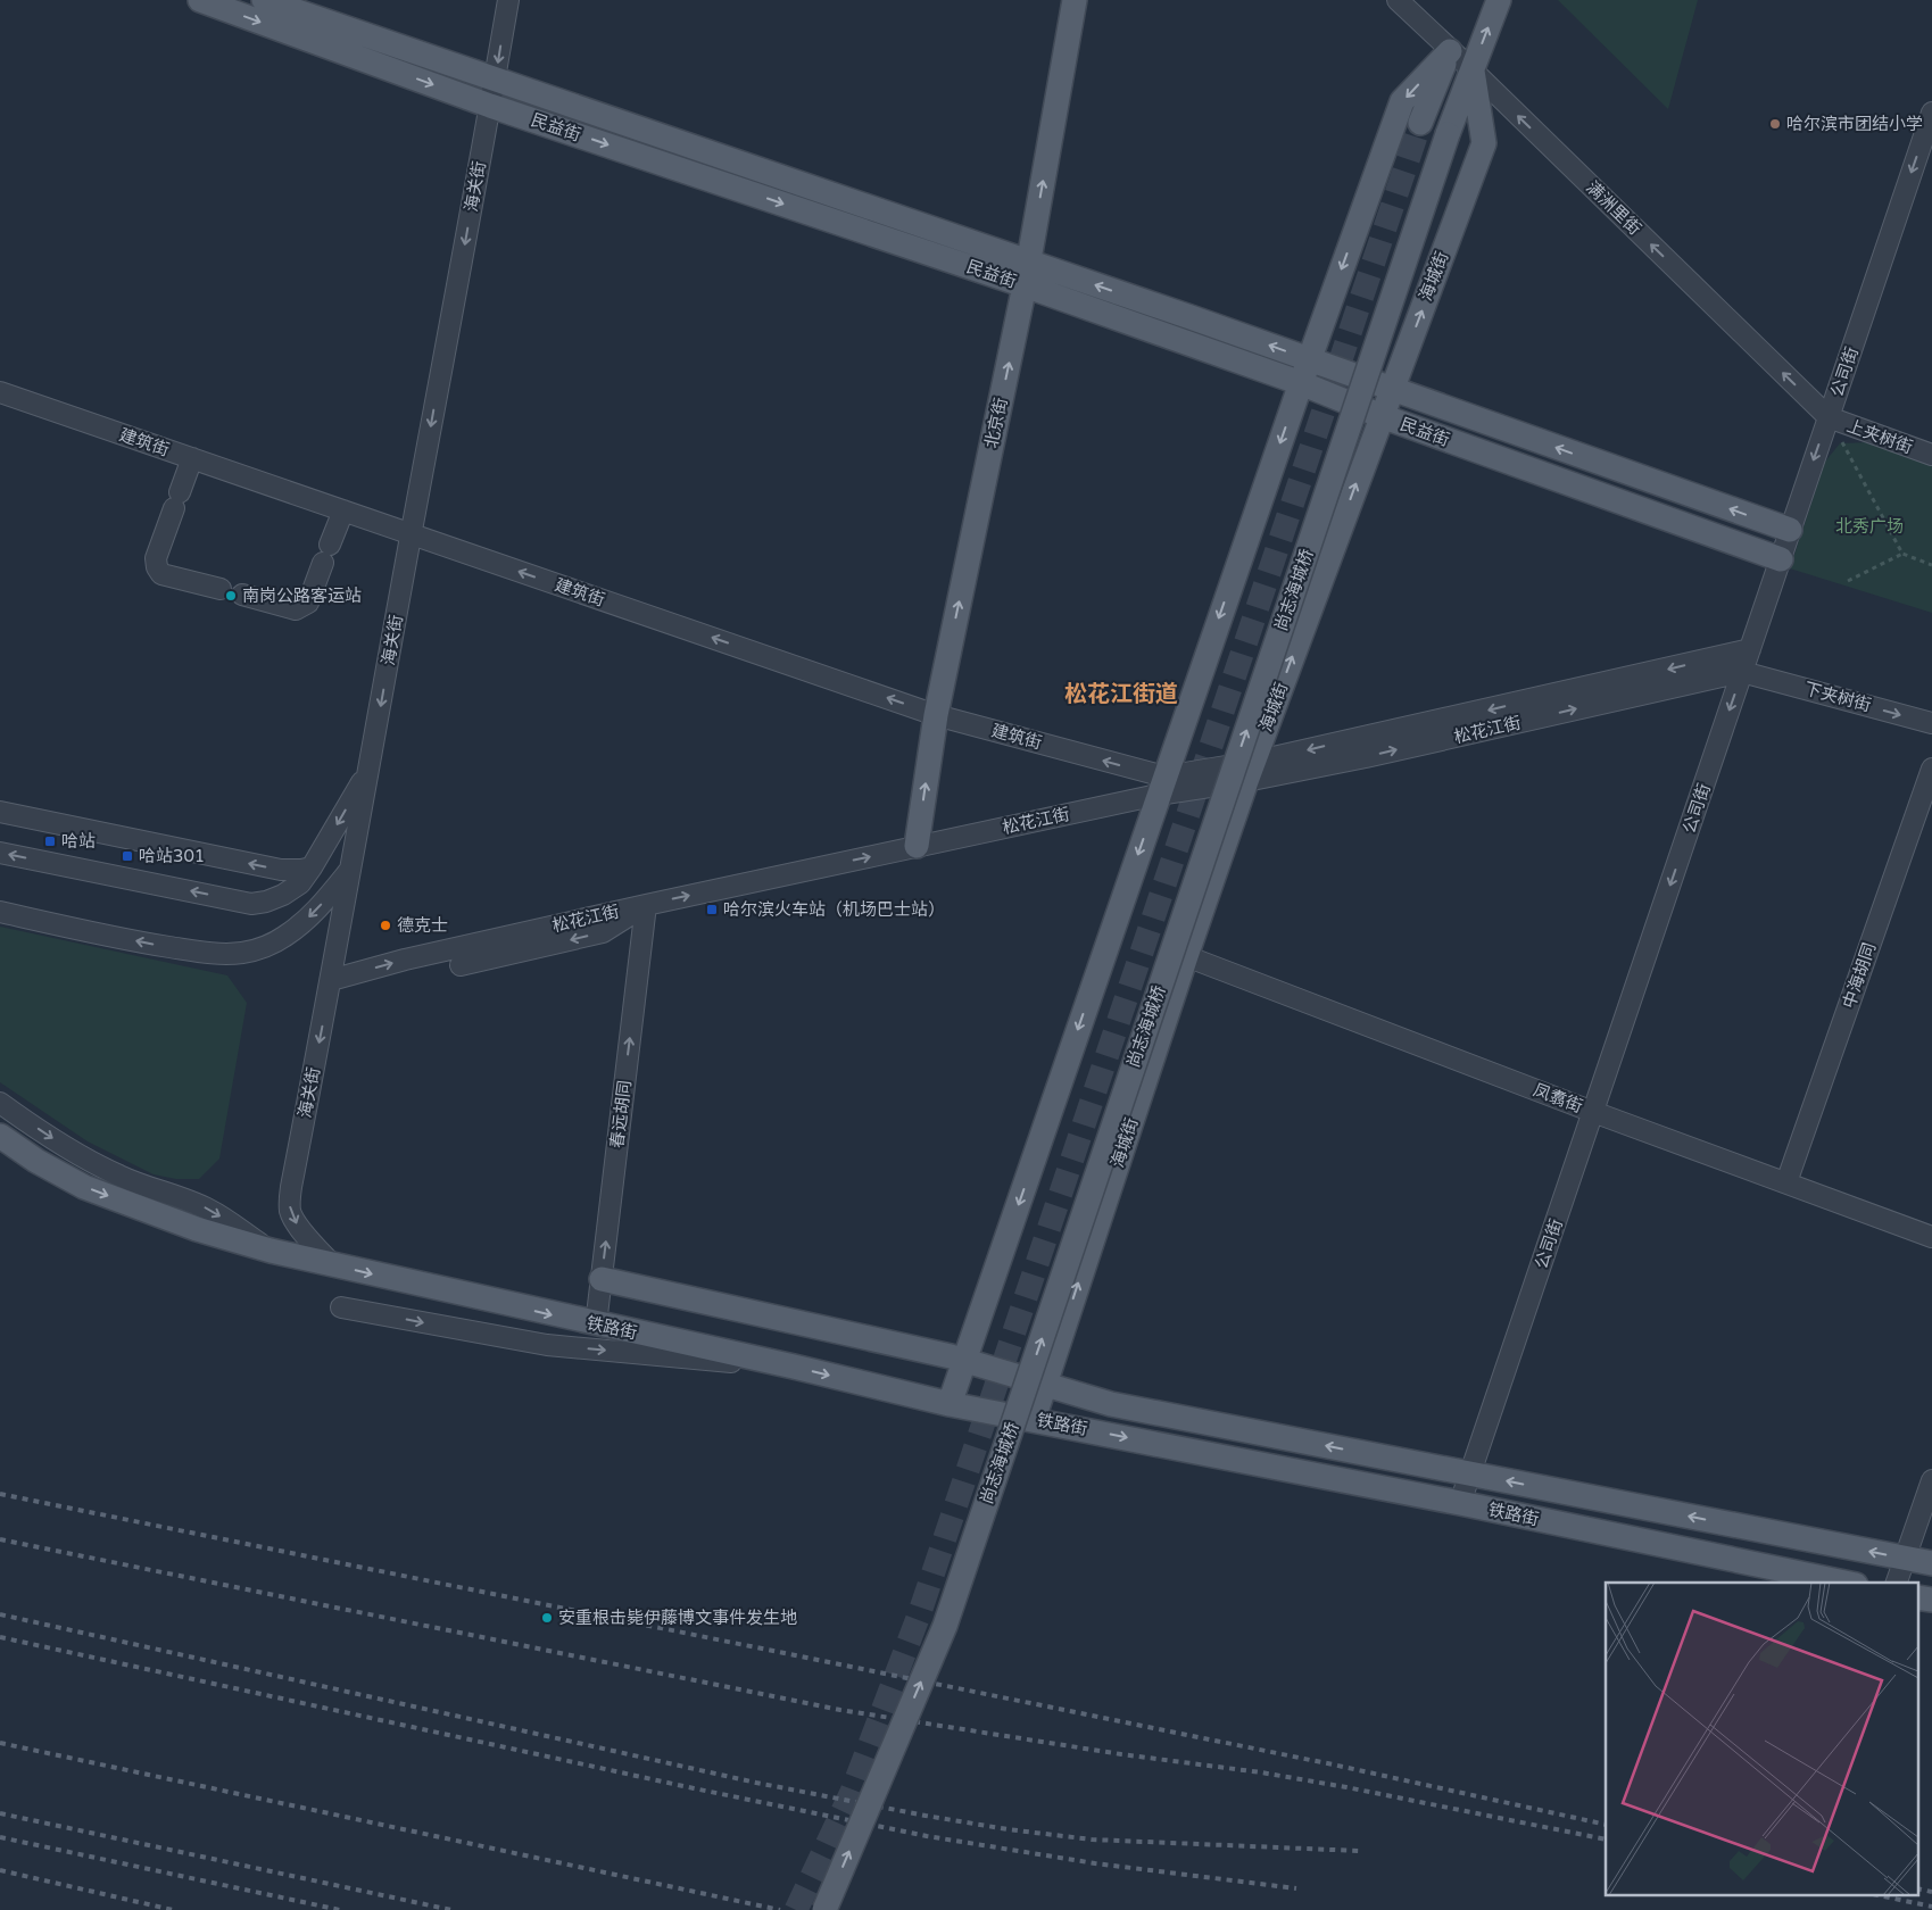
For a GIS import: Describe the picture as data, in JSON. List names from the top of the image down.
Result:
{
  "streets": {
    "main road": [
      "民益街",
      "海城街",
      "北京街",
      "尚志海城桥",
      "铁路街"
    ],
    "street": [
      "海关街",
      "满洲里街",
      "公司街",
      "上夹树街",
      "建筑街",
      "下夹树街",
      "松花江街",
      "中海胡同",
      "凤翥街",
      "春远胡同"
    ]
  },
  "crossings": [
    ["民益街", "海关街"],
    ["民益街", "海城街"],
    ["民益街", "公司街"],
    ["民益街", "北京街"],
    ["海关街", "建筑街"],
    ["海关街", "松花江街"],
    ["海关街", "铁路街"],
    ["满洲里街", "海城街"],
    ["满洲里街", "公司街"],
    ["满洲里街", "上夹树街"],
    ["满洲里街", "尚志海城桥"],
    ["海城街", "尚志海城桥"],
    ["海城街", "松花江街"],
    ["海城街", "凤翥街"],
    ["海城街", "铁路街"],
    ["公司街", "上夹树街"],
    ["公司街", "下夹树街"],
    ["公司街", "松花江街"],
    ["公司街", "凤翥街"],
    ["公司街", "铁路街"],
    ["北京街", "建筑街"],
    ["北京街", "松花江街"],
    ["建筑街", "松花江街"],
    ["下夹树街", "松花江街"],
    ["松花江街", "春远胡同"],
    ["中海胡同", "凤翥街"],
    ["春远胡同", "铁路街"]
  ],
  "one_way": [
    "海关街",
    "满洲里街",
    "公司街",
    "北京街",
    "建筑街",
    "下夹树街",
    "春远胡同"
  ],
  "districts": ["松花江街道"],
  "parks": ["北秀广场"],
  "places": {
    "other": [
      "哈尔滨市团结小学",
      "南岗公路客运站",
      "德克士",
      "安重根击毙伊藤博文事件发生地"
    ],
    "transit": ["哈站", "哈站301", "哈尔滨火车站（机场巴士站）"]
  }
}
